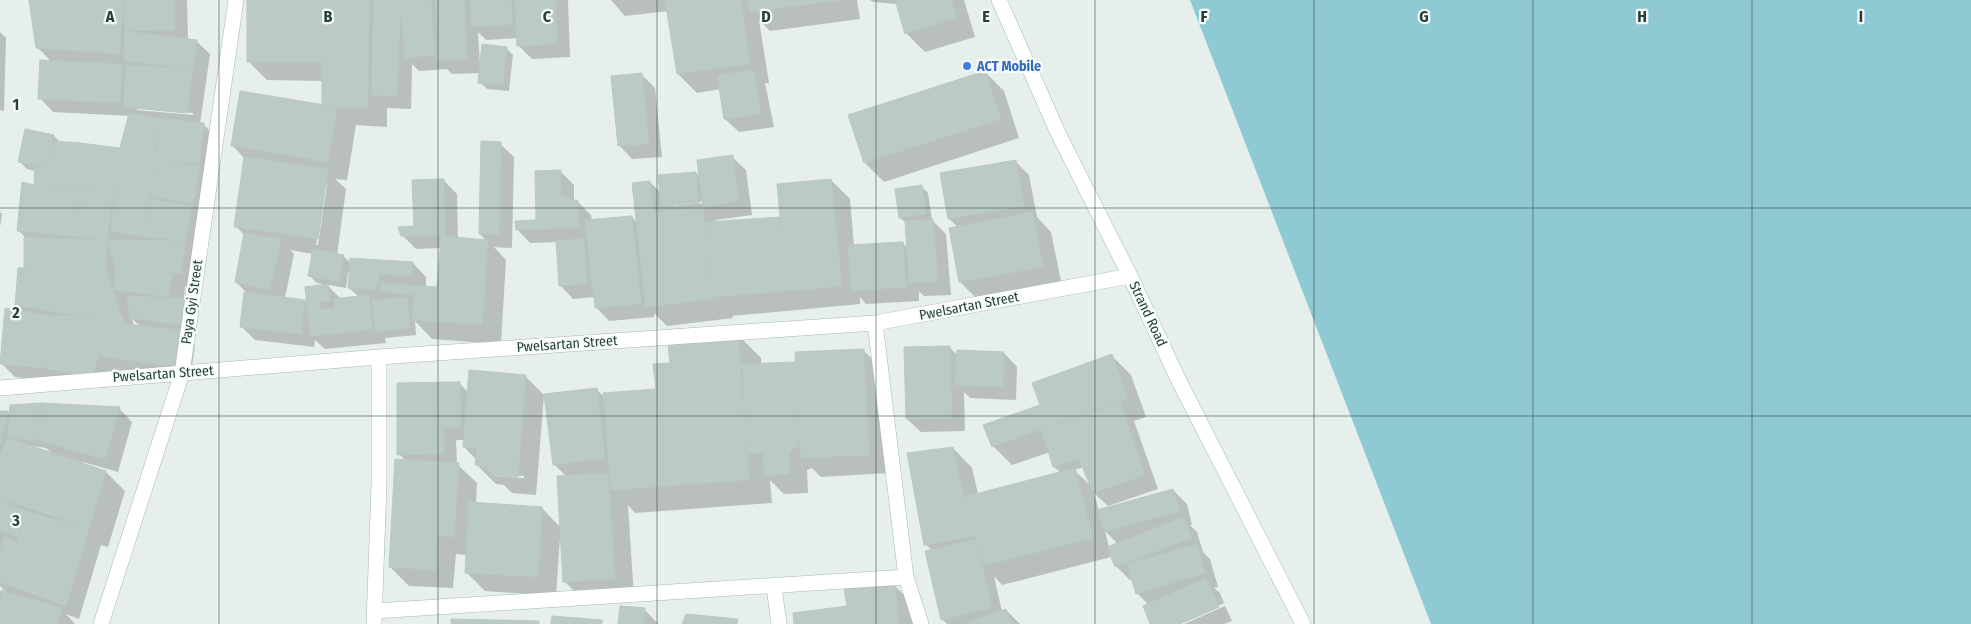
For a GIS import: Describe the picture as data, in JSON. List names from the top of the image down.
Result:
{
  "streets": {
    "street": ["Paya Gyi Street", "Pwelsartan Street", "Strand Road"]
  },
  "crossings": [
    ["Paya Gyi Street", "Pwelsartan Street"],
    ["Pwelsartan Street", "Strand Road"]
  ],
  "places": ["ACT Mobile"],
  "grid": {
    "columns": [
      "A",
      "B",
      "C",
      "D",
      "E",
      "F",
      "G",
      "H",
      "I"
    ],
    "rows": ["1", "2", "3"]
  }
}
